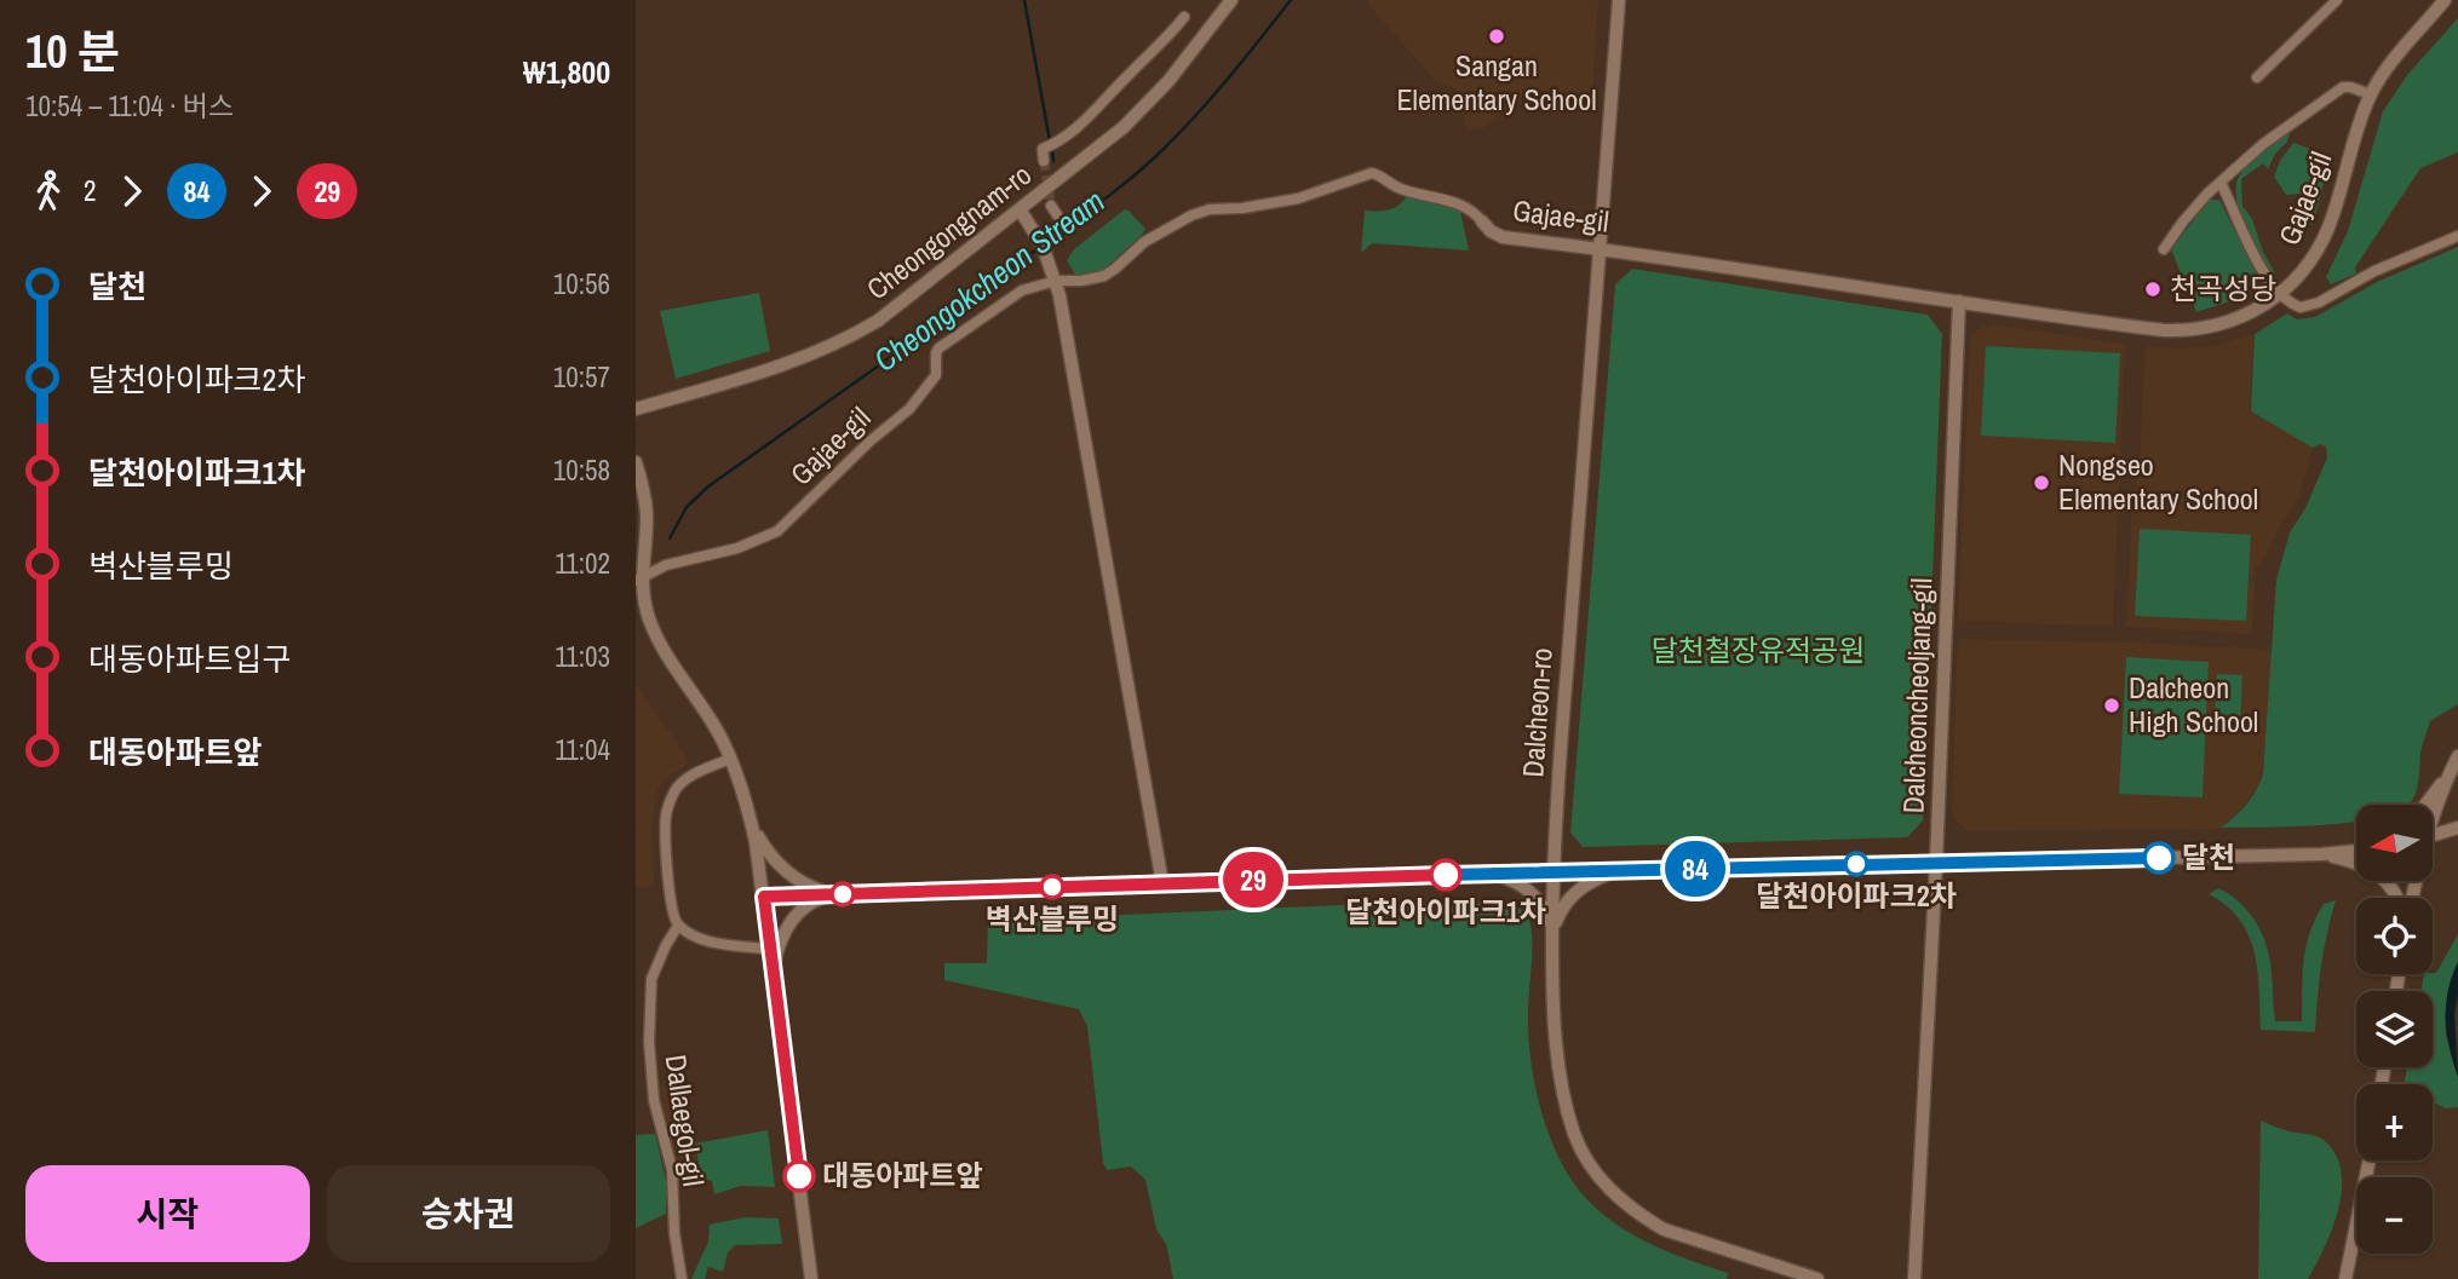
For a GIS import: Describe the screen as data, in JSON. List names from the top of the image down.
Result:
{
  "streets": {
    "street": [
      "Gajae-gil",
      "Cheongongnam-ro",
      "Dalcheoncheoljang-gil",
      "Dalcheon-ro",
      "Dallaegol-gil"
    ]
  },
  "crossings": [
    ["Gajae-gil", "Dalcheoncheoljang-gil"],
    ["Gajae-gil", "Dalcheon-ro"]
  ],
  "water": ["Cheongokcheon Stream"],
  "parks": ["달천철장유적공원"],
  "places": [
    "Sangan Elementary School",
    "천곡성당",
    "Nongseo Elementary School",
    "Dalcheon High School",
    "달천",
    "달천아이파크2차",
    "달천아이파크1차",
    "벽산블루밍",
    "대동아파트앞"
  ],
  "lines": ["bus line 84", "bus line 29"],
  "north": "left",
  "page": {
    "heading": ["10 분", "10:54 – 11:04 · 버스", "₩1,800"],
    "on_map": ["84", "29"],
    "legs": ["2", "84", "29"],
    "list": [
      {
        "name": "달천",
        "value": "10:56"
      },
      {
        "name": "달천아이파크2차",
        "value": "10:57"
      },
      {
        "name": "달천아이파크1차",
        "value": "10:58"
      },
      {
        "name": "벽산블루밍",
        "value": "11:02"
      },
      {
        "name": "대동아파트입구",
        "value": "11:03"
      },
      {
        "name": "대동아파트앞",
        "value": "11:04"
      }
    ],
    "map_buttons": ["+", "−"],
    "buttons": ["시작", "승차권"]
  }
}
